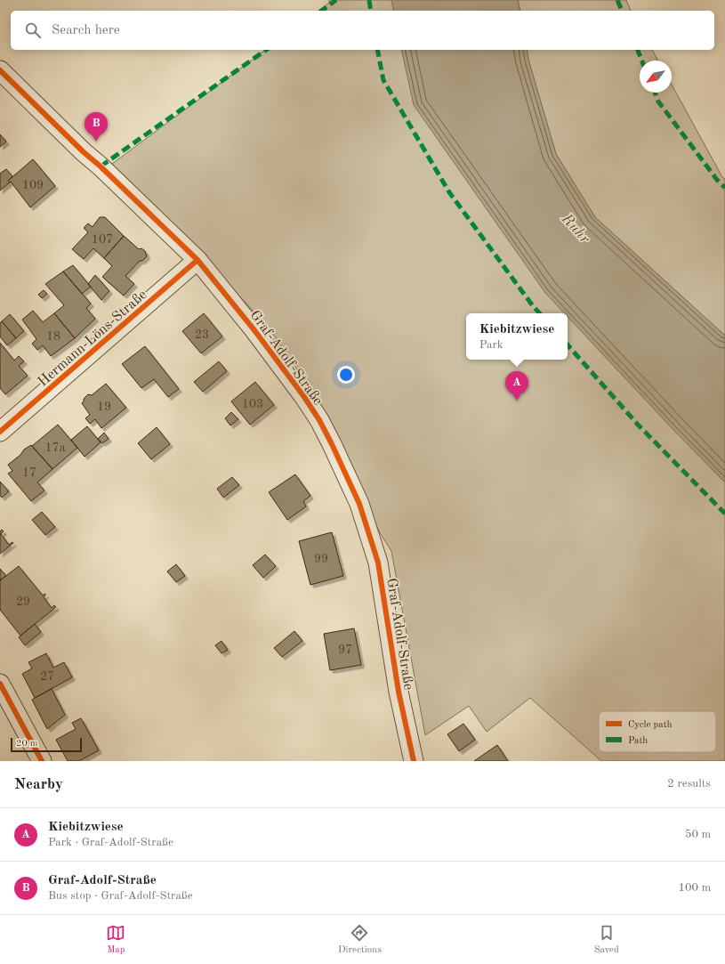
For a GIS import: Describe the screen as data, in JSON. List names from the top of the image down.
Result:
{
  "streets": {
    "street": ["Hermann-Löns-Straße", "Graf-Adolf-Straße"]
  },
  "crossings": [
    ["Hermann-Löns-Straße", "Graf-Adolf-Straße"]
  ],
  "water": ["Ruhr"],
  "house_numbers": [
    "109",
    "107",
    "23",
    "18",
    "103",
    "19",
    "17a",
    "17",
    "99",
    "29",
    "97",
    "27"
  ],
  "legend": ["Cycle path", "Path"],
  "scale_bar": "20 m",
  "north": "bottom left",
  "page": {
    "search": "Search here",
    "pins": ["B", "A"],
    "popup": ["Kiebitzwiese", "Park"],
    "scale": "20 m",
    "heading": ["Nearby", "2 results"],
    "list": [
      {
        "mark": "A",
        "name": "Kiebitzwiese",
        "note": "Park · Graf-Adolf-Straße",
        "value": "50 m"
      },
      {
        "mark": "B",
        "name": "Graf-Adolf-Straße",
        "note": "Bus stop · Graf-Adolf-Straße",
        "value": "100 m"
      }
    ],
    "nav": ["Map", "Directions", "Saved"]
  }
}
